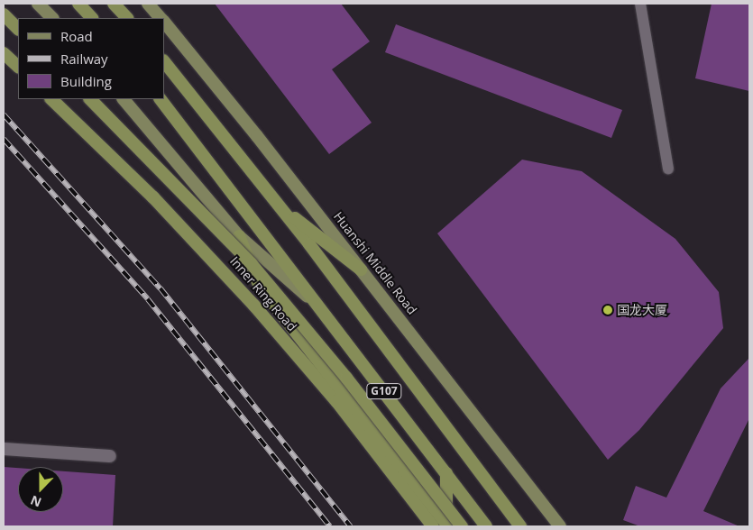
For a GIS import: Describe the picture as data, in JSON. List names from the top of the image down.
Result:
{
  "streets": {
    "highway": ["Inner Ring Road", "G107"],
    "main road": ["Huanshi Middle Road"]
  },
  "places": ["国龙大厦"],
  "legend": ["Road", "Railway", "Building"],
  "north": "bottom"
}
